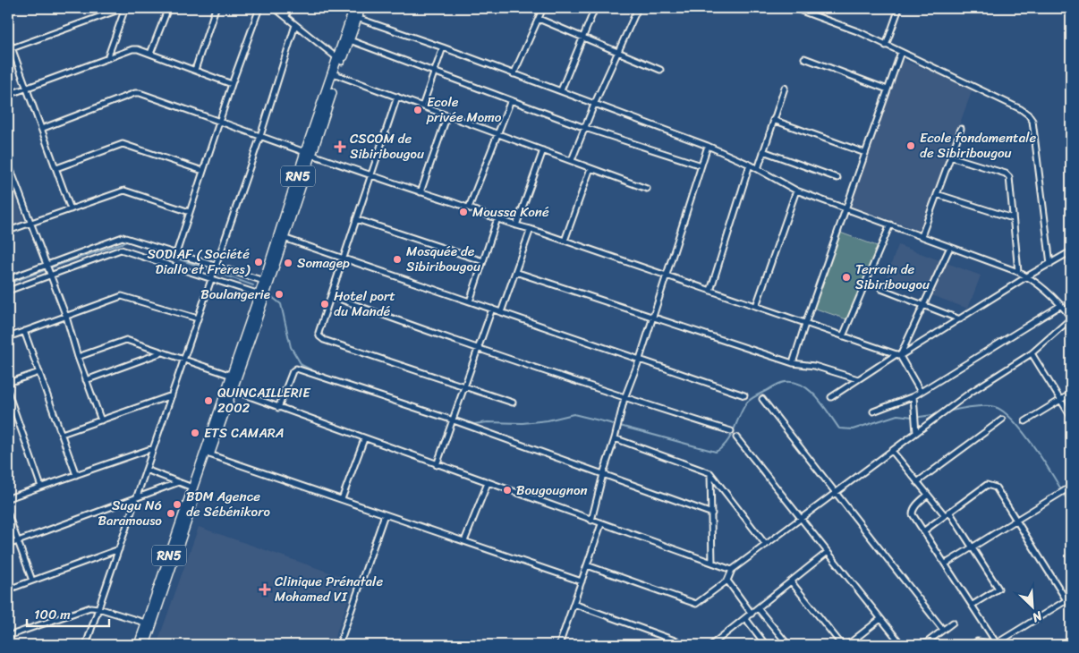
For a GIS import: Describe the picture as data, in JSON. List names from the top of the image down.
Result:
{
  "streets": {
    "highway": ["RN5"]
  },
  "places": {
    "other": [
      "Ecole privée Momo",
      "Ecole fondamentale de Sibiribougou",
      "Moussa Koné",
      "Mosquée de Sibiribougou",
      "SODIAF ( Société Diallo et Frères)",
      "Somagep",
      "Terrain de Sibiribougou",
      "Boulangerie",
      "Hotel port du Mandé",
      "QUINCAILLERIE 2002",
      "ETS CAMARA",
      "Bougougnon",
      "BDM Agence de Sébénikoro",
      "Sugu N6 Baramouso"
    ],
    "health": ["CSCOM de Sibiribougou", "Clinique Prénatale Mohamed VI"]
  },
  "scale_bar": "100 m",
  "north": "bottom right"
}
